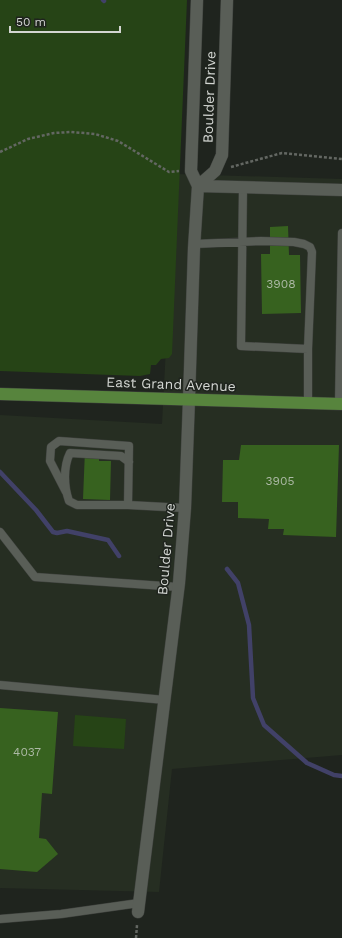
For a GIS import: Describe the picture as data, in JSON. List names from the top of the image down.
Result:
{
  "streets": {
    "main road": ["East Grand Avenue"],
    "street": ["Boulder Drive"]
  },
  "crossings": [
    ["Boulder Drive", "East Grand Avenue"]
  ],
  "house_numbers": ["3908", "3905", "4037"],
  "scale_bar": "50 m"
}
